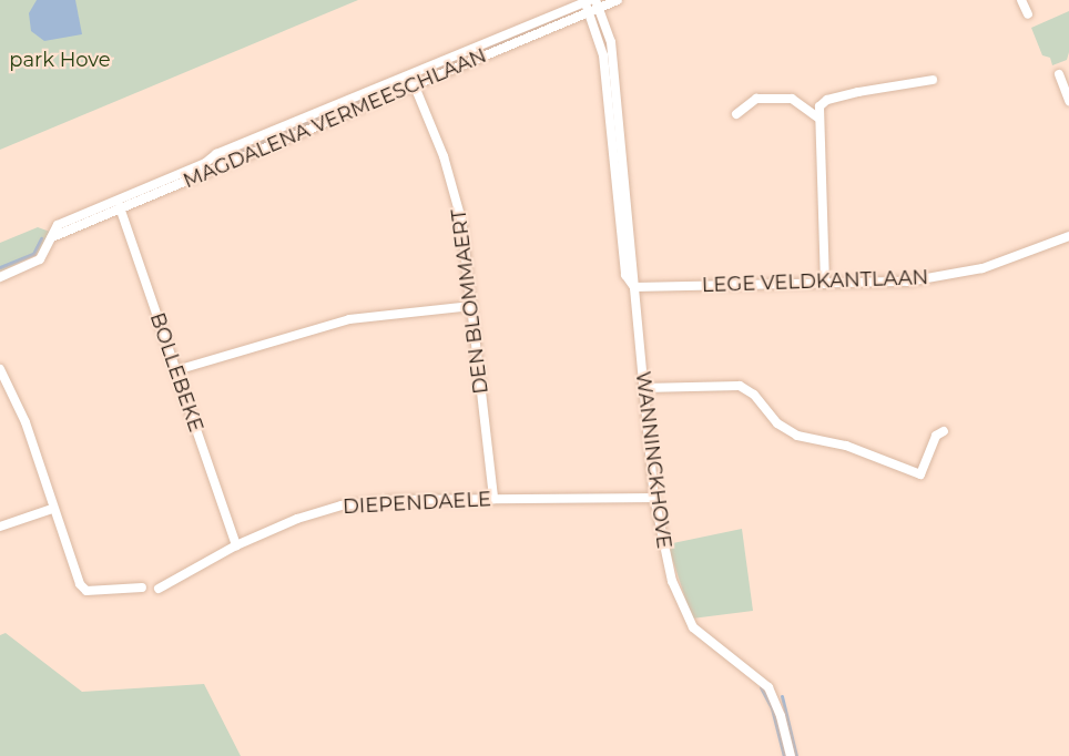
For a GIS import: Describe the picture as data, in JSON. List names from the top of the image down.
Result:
{
  "streets": {
    "street": [
      "MAGDALENA VERMEESCHLAAN",
      "LEGE VELDKANTLAAN",
      "DEN BLOMMAERT",
      "BOLLEBEKE",
      "WANNINCKHOVE",
      "DIEPENDAELE"
    ]
  },
  "crossings": [
    ["MAGDALENA VERMEESCHLAAN", "DEN BLOMMAERT"],
    ["MAGDALENA VERMEESCHLAAN", "BOLLEBEKE"],
    ["MAGDALENA VERMEESCHLAAN", "WANNINCKHOVE"],
    ["LEGE VELDKANTLAAN", "WANNINCKHOVE"],
    ["DEN BLOMMAERT", "DIEPENDAELE"],
    ["BOLLEBEKE", "DIEPENDAELE"],
    ["WANNINCKHOVE", "DIEPENDAELE"]
  ],
  "parks": ["park Hove"]
}
